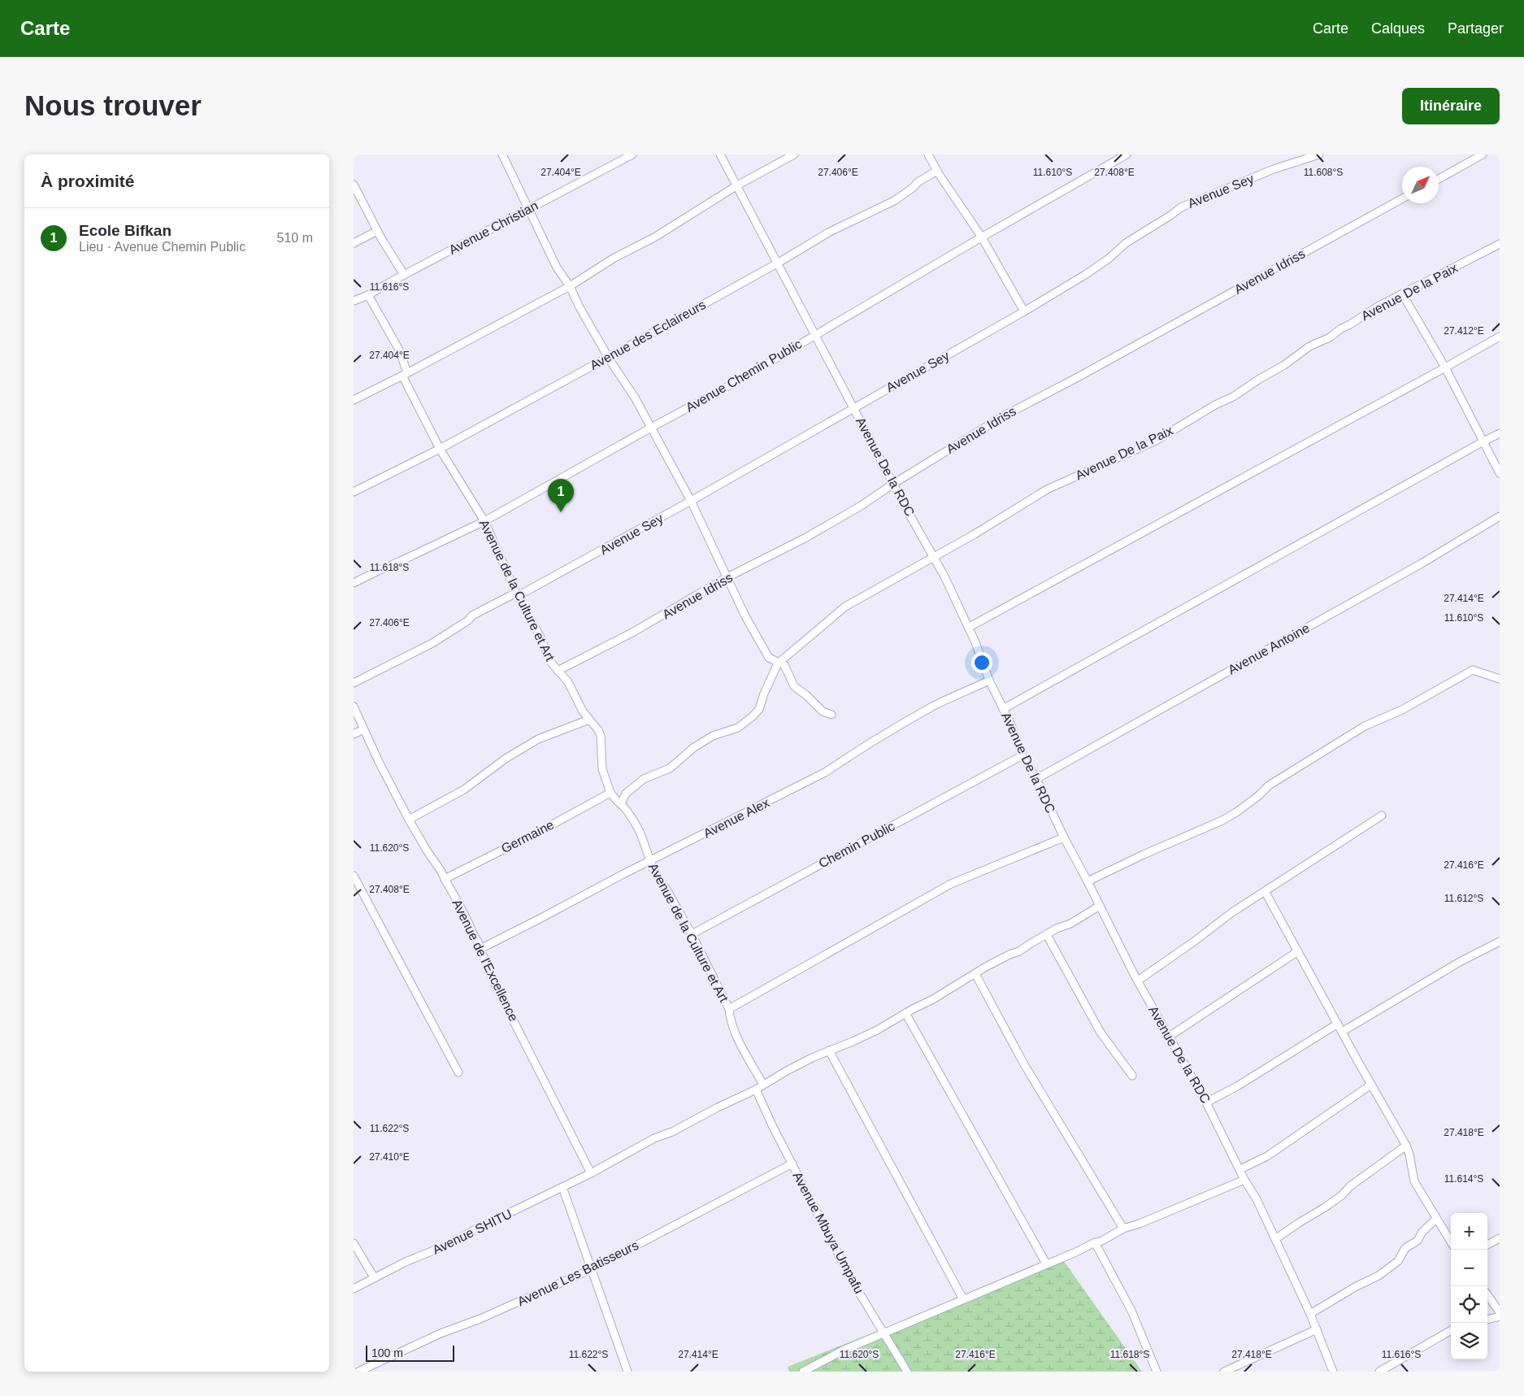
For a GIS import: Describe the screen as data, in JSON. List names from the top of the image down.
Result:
{
  "streets": {
    "street": [
      "Avenue Sey",
      "Avenue Christian",
      "Avenue Idriss",
      "Avenue De la Paix",
      "Avenue des Eclaireurs",
      "Avenue Chemin Public",
      "Avenue De la RDC",
      "Avenue de la Culture et Art",
      "Avenue Antoine",
      "Avenue Alex",
      "Germaine",
      "Chemin Public",
      "Avenue de l'Excellence",
      "Avenue SHITU",
      "Avenue Mbuya Umpafu",
      "Avenue Les Batisseurs"
    ]
  },
  "crossings": [
    ["Avenue Sey", "Avenue De la RDC"],
    ["Avenue Sey", "Avenue de la Culture et Art"],
    ["Avenue Christian", "Avenue de la Culture et Art"],
    ["Avenue Idriss", "Avenue De la RDC"],
    ["Avenue Idriss", "Avenue de la Culture et Art"],
    ["Avenue De la Paix", "Avenue De la RDC"],
    ["Avenue des Eclaireurs", "Avenue De la RDC"],
    ["Avenue des Eclaireurs", "Avenue de la Culture et Art"],
    ["Avenue Chemin Public", "Avenue De la RDC"],
    ["Avenue Chemin Public", "Avenue de la Culture et Art"],
    ["Avenue De la RDC", "Avenue Antoine"],
    ["Avenue De la RDC", "Avenue Alex"],
    ["Avenue De la RDC", "Chemin Public"],
    ["Avenue De la RDC", "Avenue SHITU"],
    ["Avenue de la Culture et Art", "Avenue Alex"],
    ["Avenue de la Culture et Art", "Germaine"],
    ["Avenue de la Culture et Art", "Chemin Public"],
    ["Avenue de la Culture et Art", "Avenue SHITU"],
    ["Avenue Alex", "Avenue de l'Excellence"],
    ["Germaine", "Avenue de l'Excellence"],
    ["Avenue de l'Excellence", "Avenue SHITU"],
    ["Avenue SHITU", "Avenue Mbuya Umpafu"],
    ["Avenue Mbuya Umpafu", "Avenue Les Batisseurs"]
  ],
  "scale_bar": "100 m",
  "north": "top right",
  "page": {
    "header": "Carte",
    "nav": ["Carte", "Calques", "Partager"],
    "buttons": "Itinéraire",
    "title": "Nous trouver",
    "heading": "À proximité",
    "list": [
      {
        "mark": "1",
        "name": "Ecole Bifkan",
        "note": "Lieu · Avenue Chemin Public",
        "value": "510 m"
      }
    ],
    "pins": "1",
    "map_buttons": ["+", "−"],
    "scale": "100 m"
  },
  "coordinates": [
    "27.404°E",
    "27.406°E",
    "27.408°E",
    "11.610°S",
    "11.608°S",
    "11.616°S",
    "27.412°E",
    "11.618°S",
    "27.414°E",
    "11.620°S",
    "27.416°E",
    "11.612°S",
    "11.622°S",
    "27.418°E",
    "27.410°E",
    "11.614°S"
  ]
}
